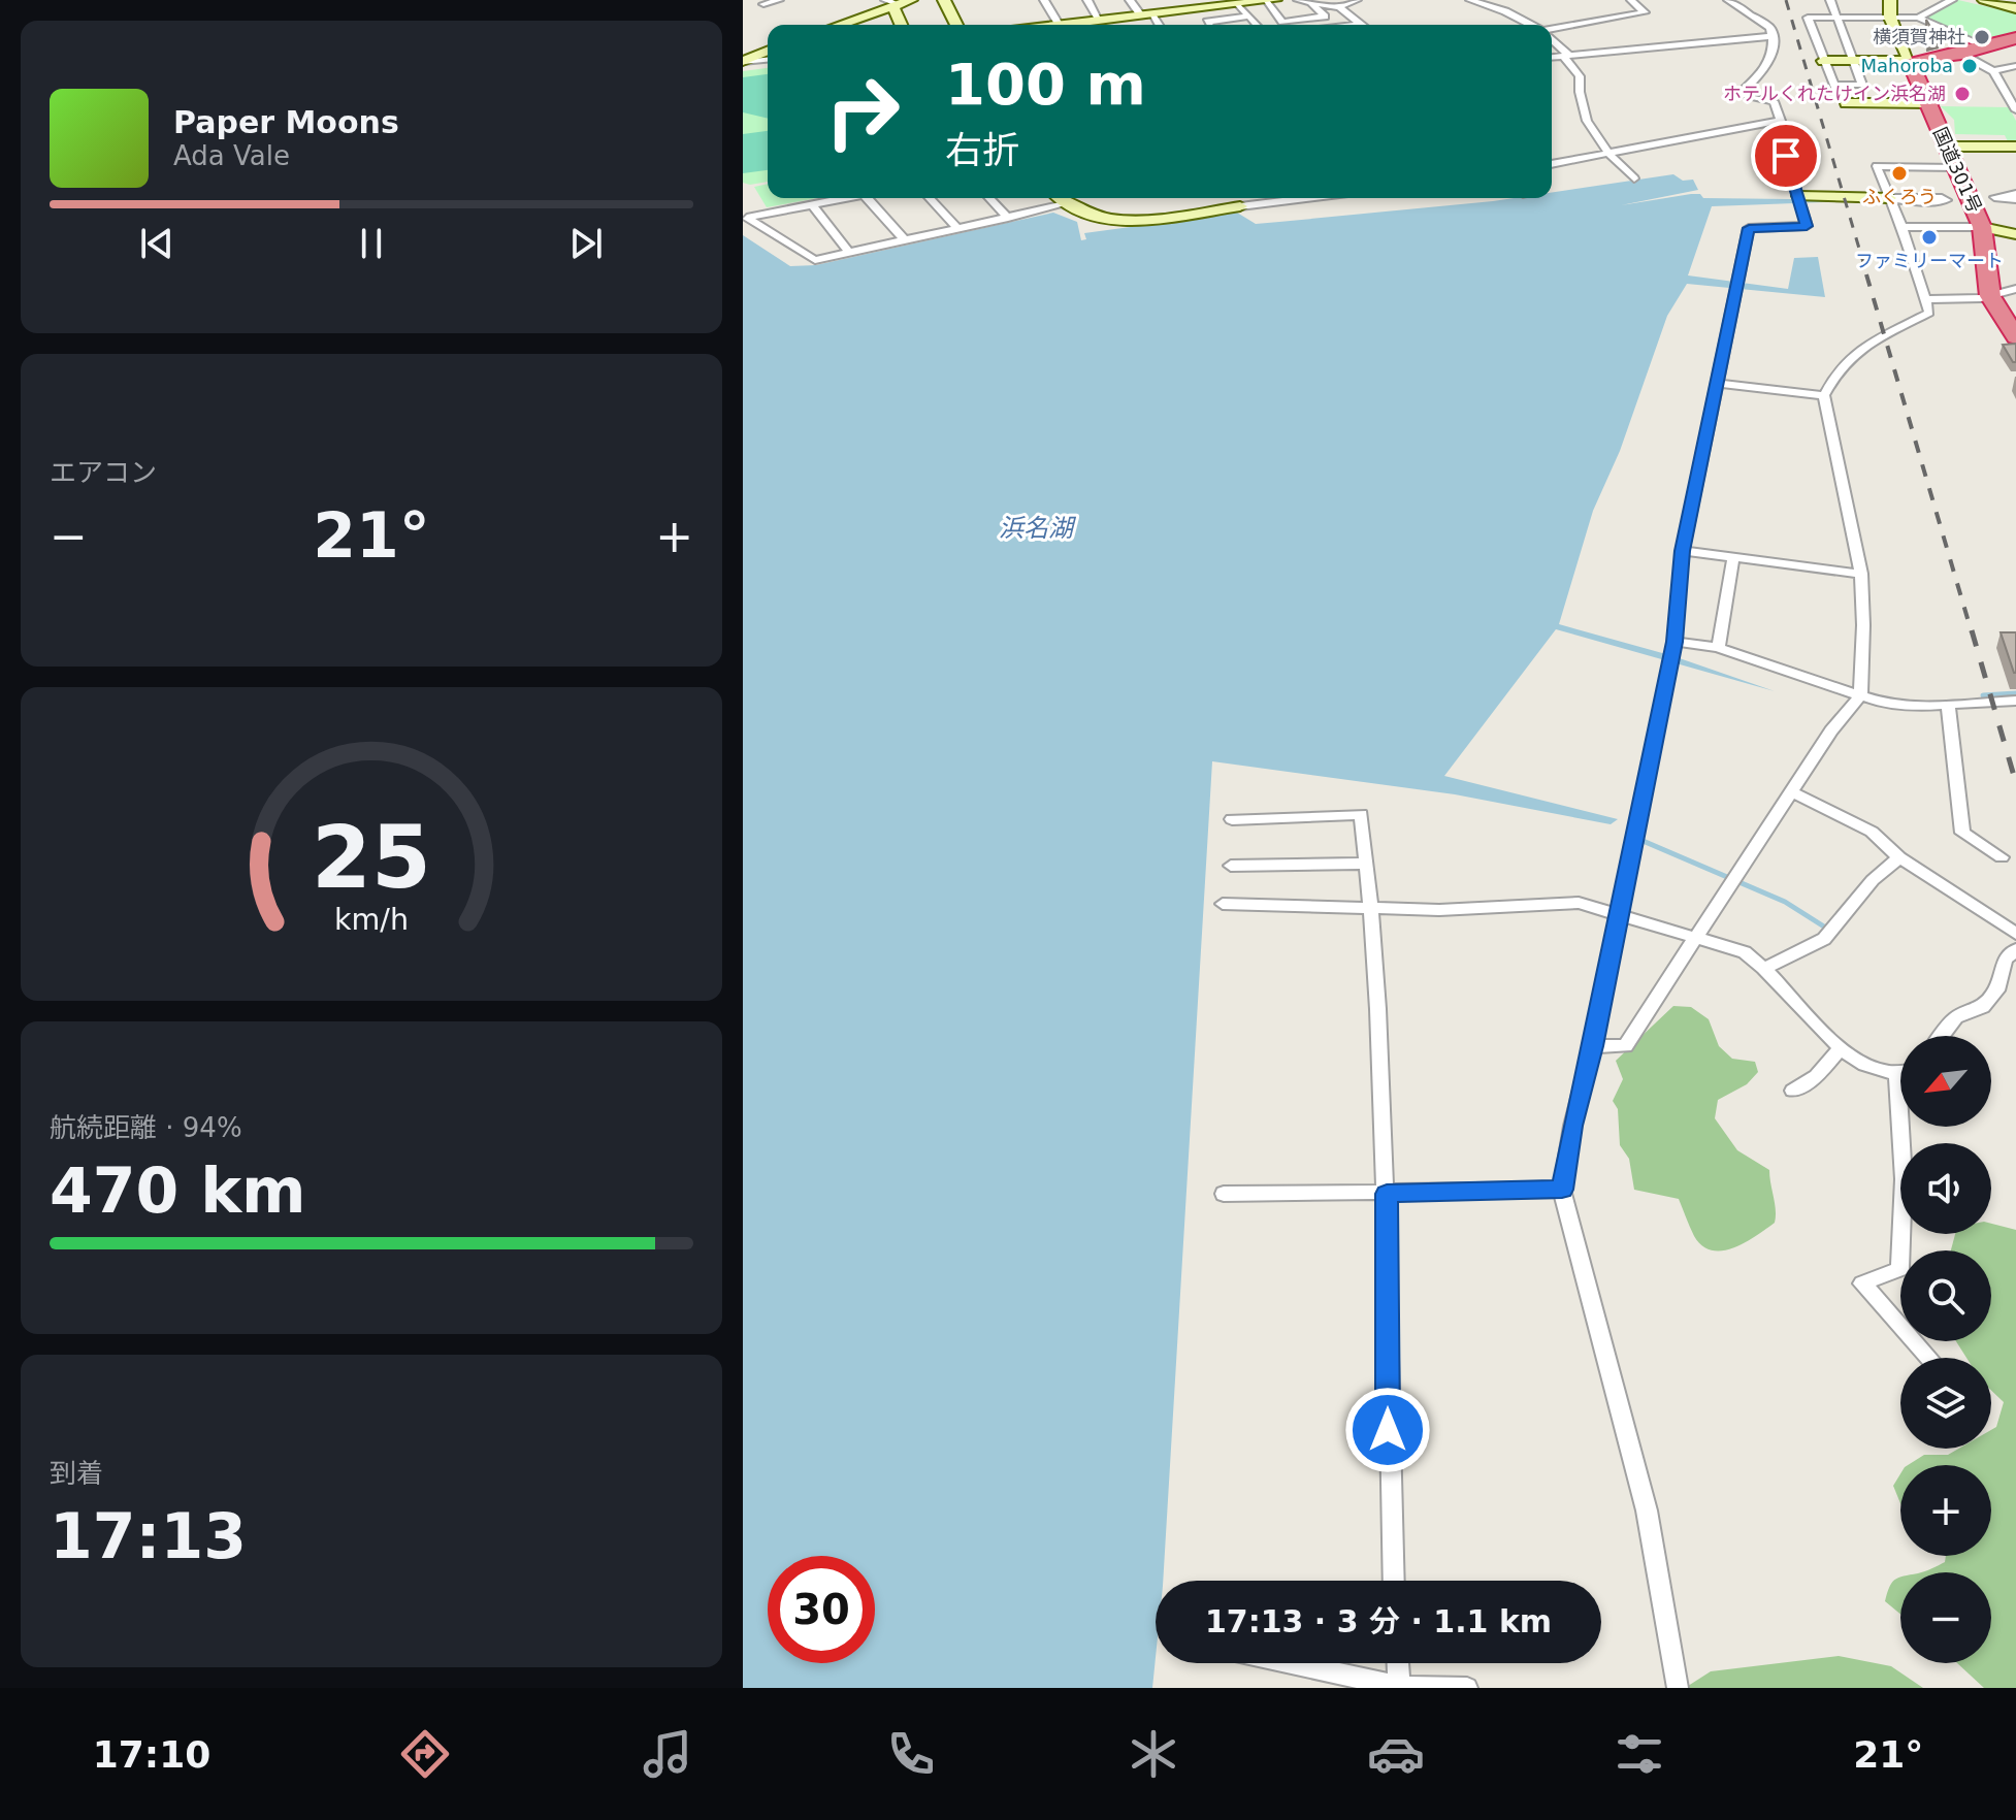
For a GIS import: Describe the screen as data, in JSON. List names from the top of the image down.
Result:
{
  "streets": {
    "highway": ["国道301号"]
  },
  "water": ["浜名湖"],
  "places": [
    "横須賀神社",
    "Mahoroba",
    "ホテルくれたけイン浜名湖",
    "ふくろう",
    "ファミリーマート"
  ],
  "north": "bottom left",
  "page": {
    "turn": ["100 m", "右折"],
    "song": ["Paper Moons", "Ada Vale"],
    "tile": [
      "エアコン",
      ["航続距離 · 94%", "470 km"],
      ["到着", "17:13"]
    ],
    "heat": ["−", "21°", "+"],
    "map_buttons": ["+", "−"],
    "limit": "30",
    "trip": "17:13 · 3 分 · 1.1 km",
    "tabs": ["17:10", "21°"],
    "gauge": ["25", "km/h"]
  }
}
